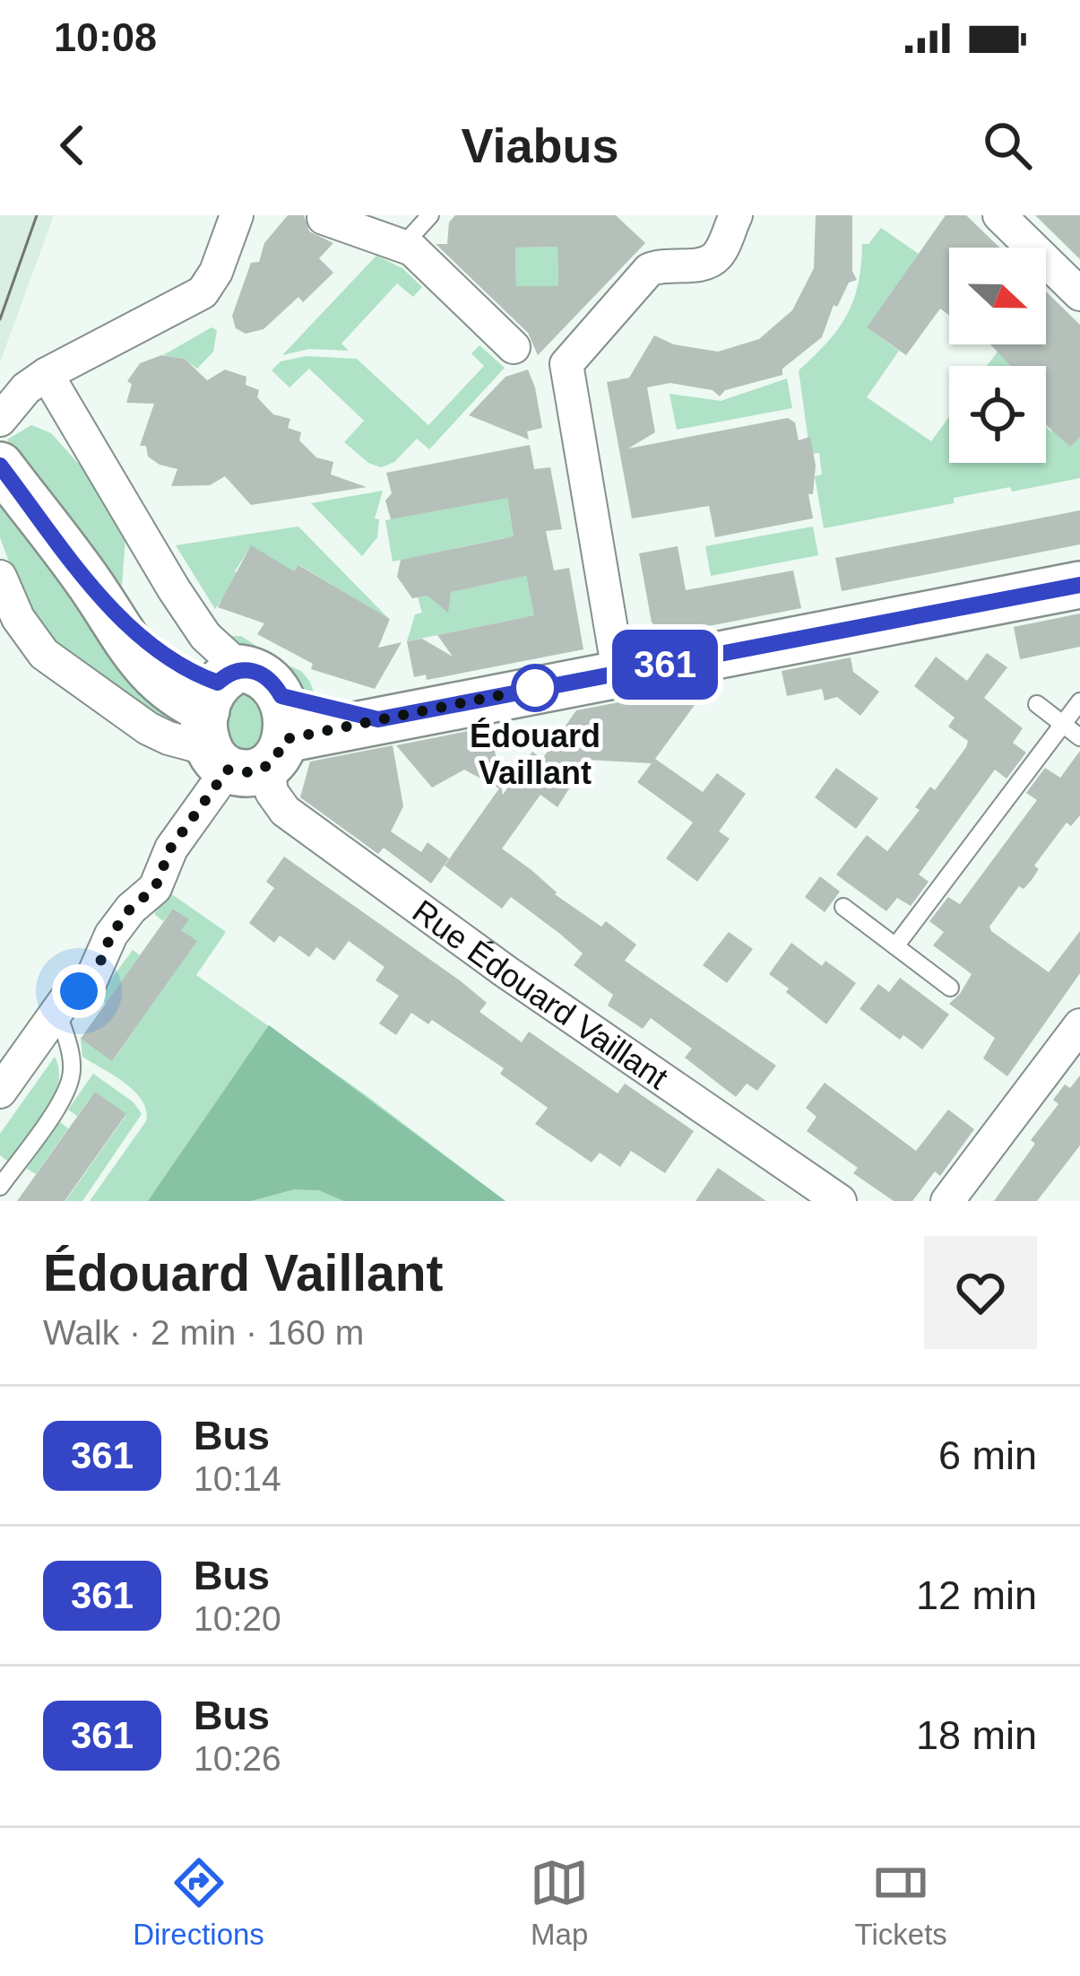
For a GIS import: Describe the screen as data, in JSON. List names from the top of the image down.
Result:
{
  "streets": {
    "street": ["Rue Édouard Vaillant"]
  },
  "places": ["Édouard Vaillant"],
  "lines": ["bus line 361"],
  "north": "right",
  "page": {
    "status": "10:08",
    "header": "Viabus",
    "on_map": "361",
    "heading": ["Édouard Vaillant", "Walk · 2 min · 160 m"],
    "list": [
      {
        "mark": "361",
        "name": "Bus",
        "note": "10:14",
        "value": "6 min"
      },
      {
        "mark": "361",
        "name": "Bus",
        "note": "10:20",
        "value": "12 min"
      },
      {
        "mark": "361",
        "name": "Bus",
        "note": "10:26",
        "value": "18 min"
      }
    ],
    "tabs": ["Directions", "Map", "Tickets"]
  }
}
